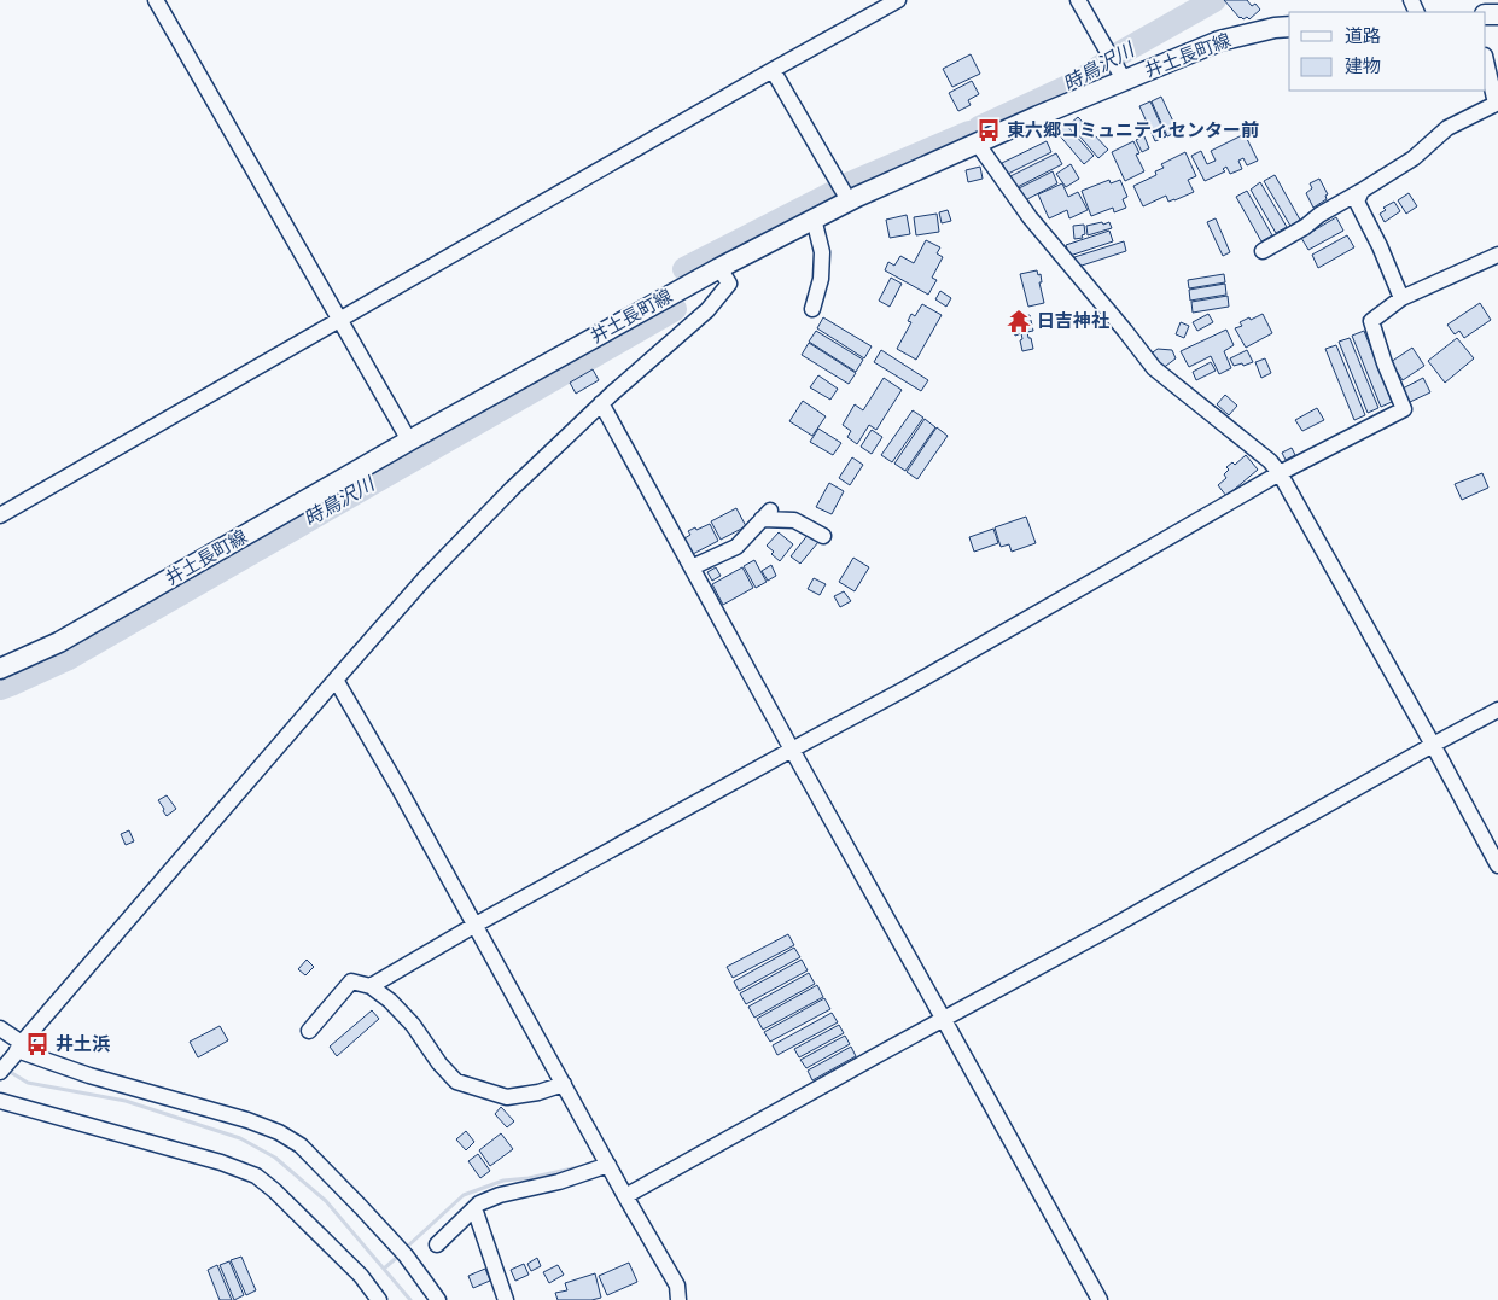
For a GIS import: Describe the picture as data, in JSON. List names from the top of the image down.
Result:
{
  "streets": {
    "main road": ["井土長町線"]
  },
  "water": ["時鳥沢川"],
  "places": {
    "bus stop": ["東六郷コミュニティセンター前", "井土浜"],
    "temple": ["日吉神社"]
  },
  "legend": ["道路", "建物"]
}
